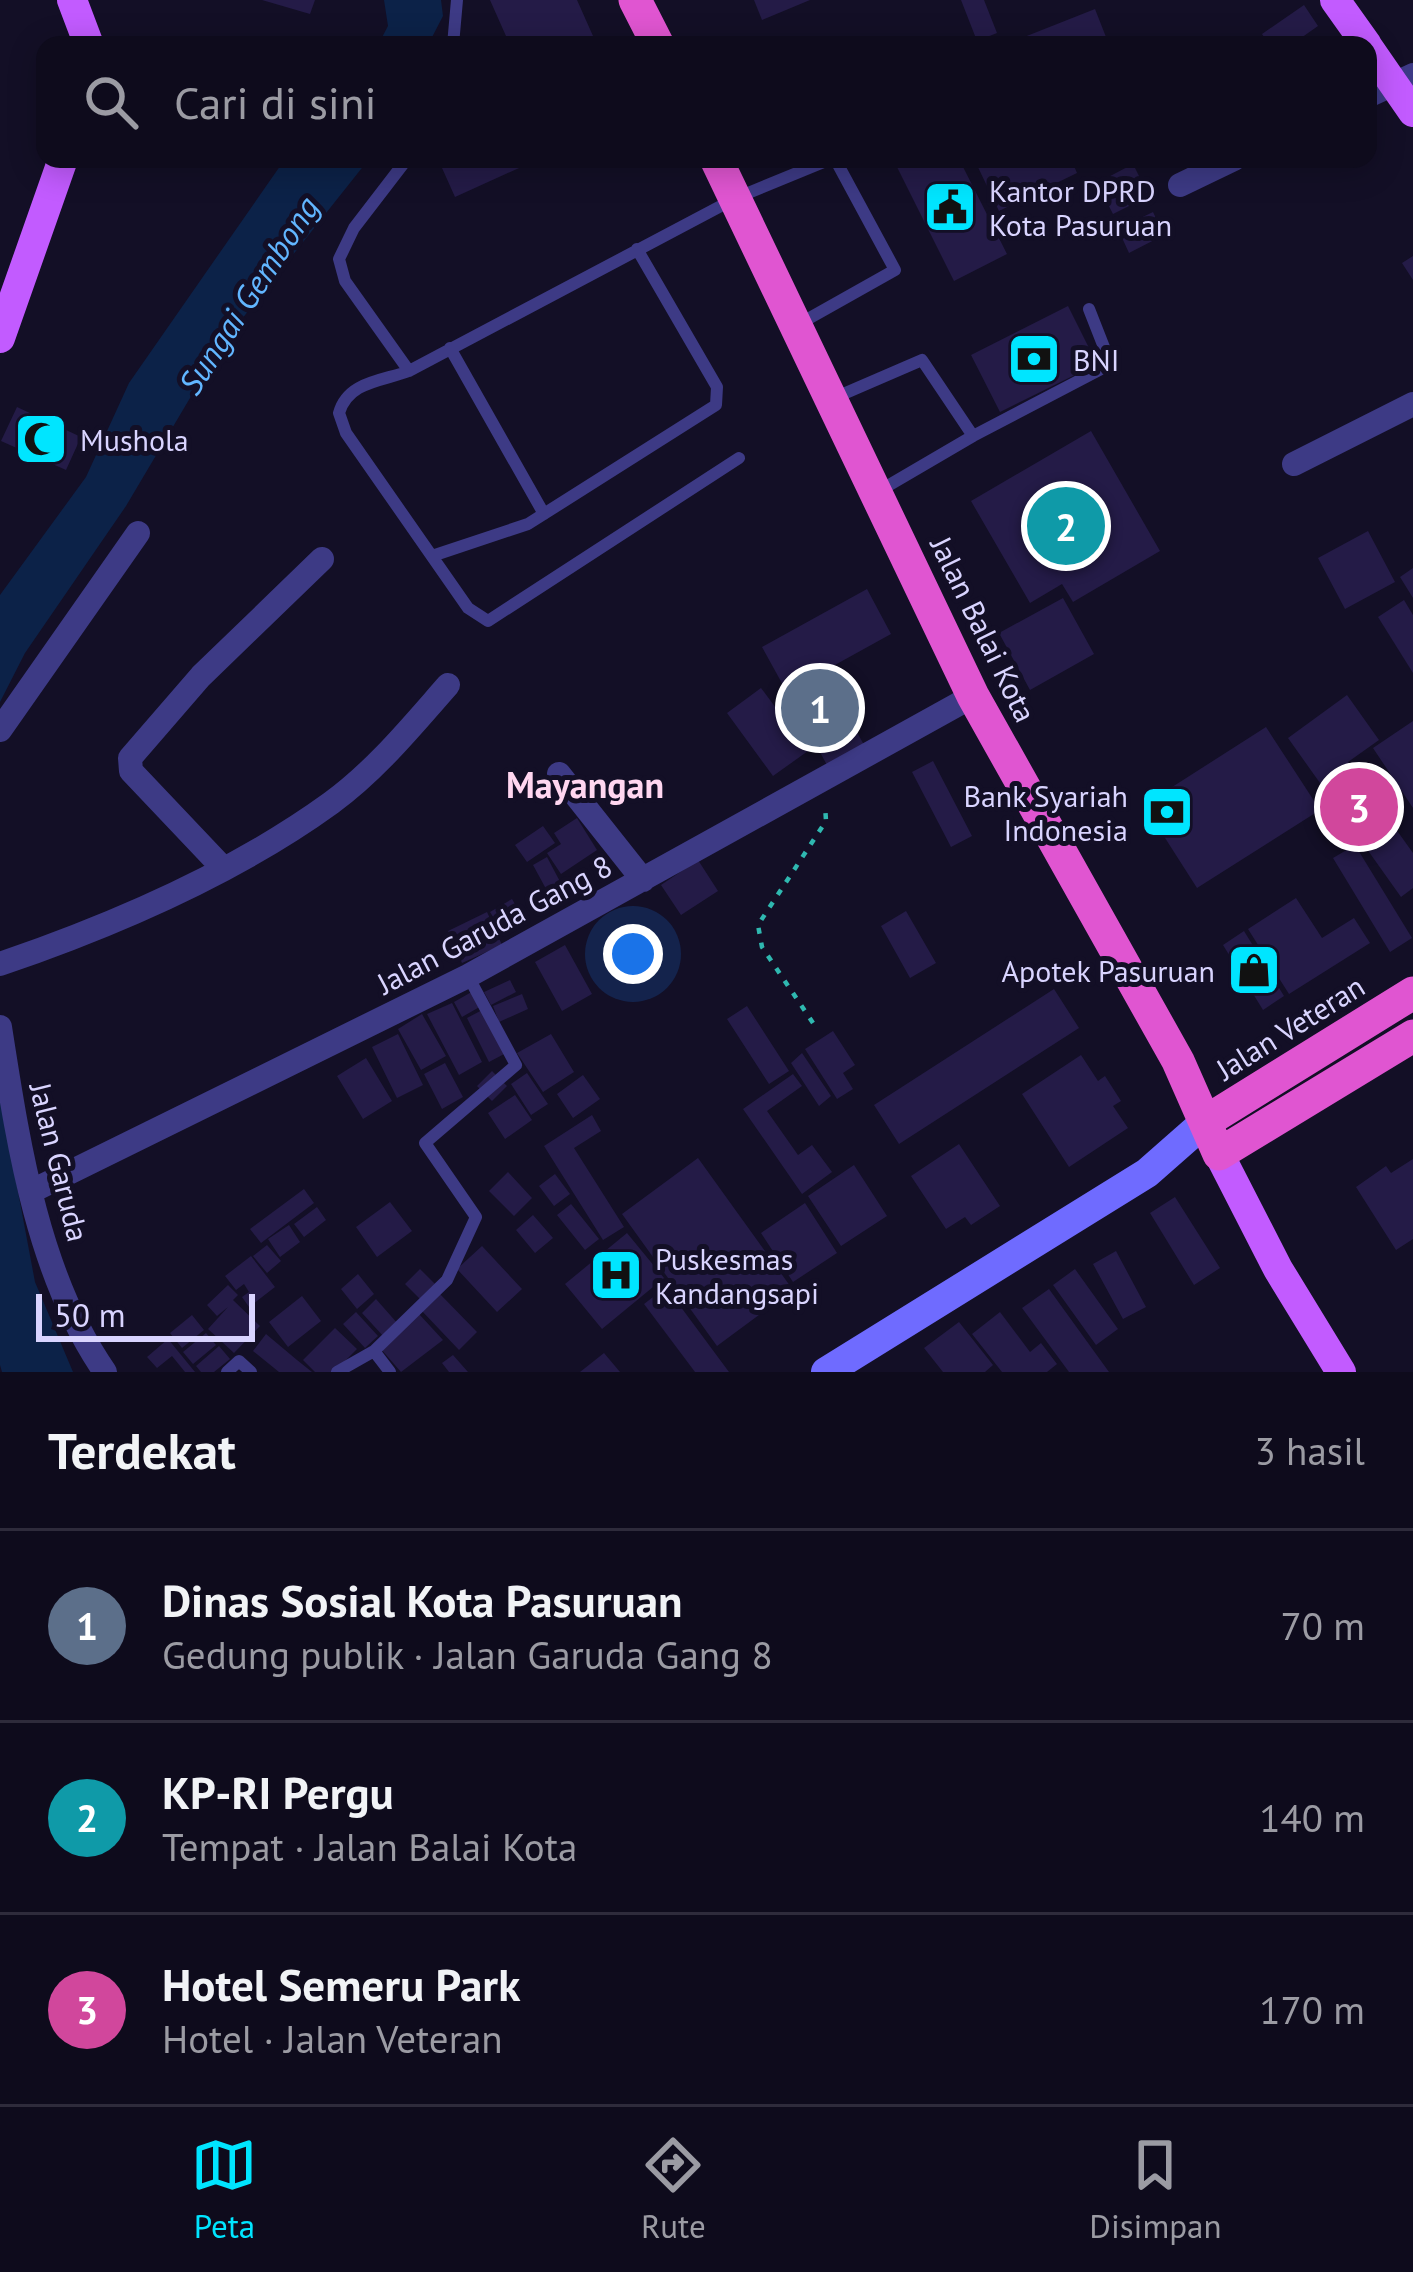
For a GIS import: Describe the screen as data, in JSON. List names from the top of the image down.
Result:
{
  "streets": {
    "highway": ["Jalan Balai Kota", "Jalan Veteran"],
    "street": ["Jalan Garuda Gang 8", "Jalan Garuda"]
  },
  "crossings": [
    ["Jalan Balai Kota", "Jalan Garuda Gang 8"],
    ["Jalan Balai Kota", "Jalan Veteran"],
    ["Jalan Garuda Gang 8", "Jalan Garuda"]
  ],
  "districts": ["Mayangan"],
  "water": ["Sungai Gembong"],
  "places": {
    "public building": ["Kantor DPRD Kota Pasuruan"],
    "bank": ["BNI", "Bank Syariah Indonesia"],
    "mosque": ["Mushola"],
    "shop": ["Apotek Pasuruan"],
    "hospital": ["Puskesmas Kandangsapi"]
  },
  "scale_bar": "50 m",
  "page": {
    "search": "Cari di sini",
    "pins": ["2", "1", "3"],
    "scale": "50 m",
    "heading": ["Terdekat", "3 hasil"],
    "list": [
      {
        "mark": "1",
        "name": "Dinas Sosial Kota Pasuruan",
        "note": "Gedung publik · Jalan Garuda Gang 8",
        "value": "70 m"
      },
      {
        "mark": "2",
        "name": "KP-RI Pergu",
        "note": "Tempat · Jalan Balai Kota",
        "value": "140 m"
      },
      {
        "mark": "3",
        "name": "Hotel Semeru Park",
        "note": "Hotel · Jalan Veteran",
        "value": "170 m"
      }
    ],
    "nav": ["Peta", "Rute", "Disimpan"]
  }
}
